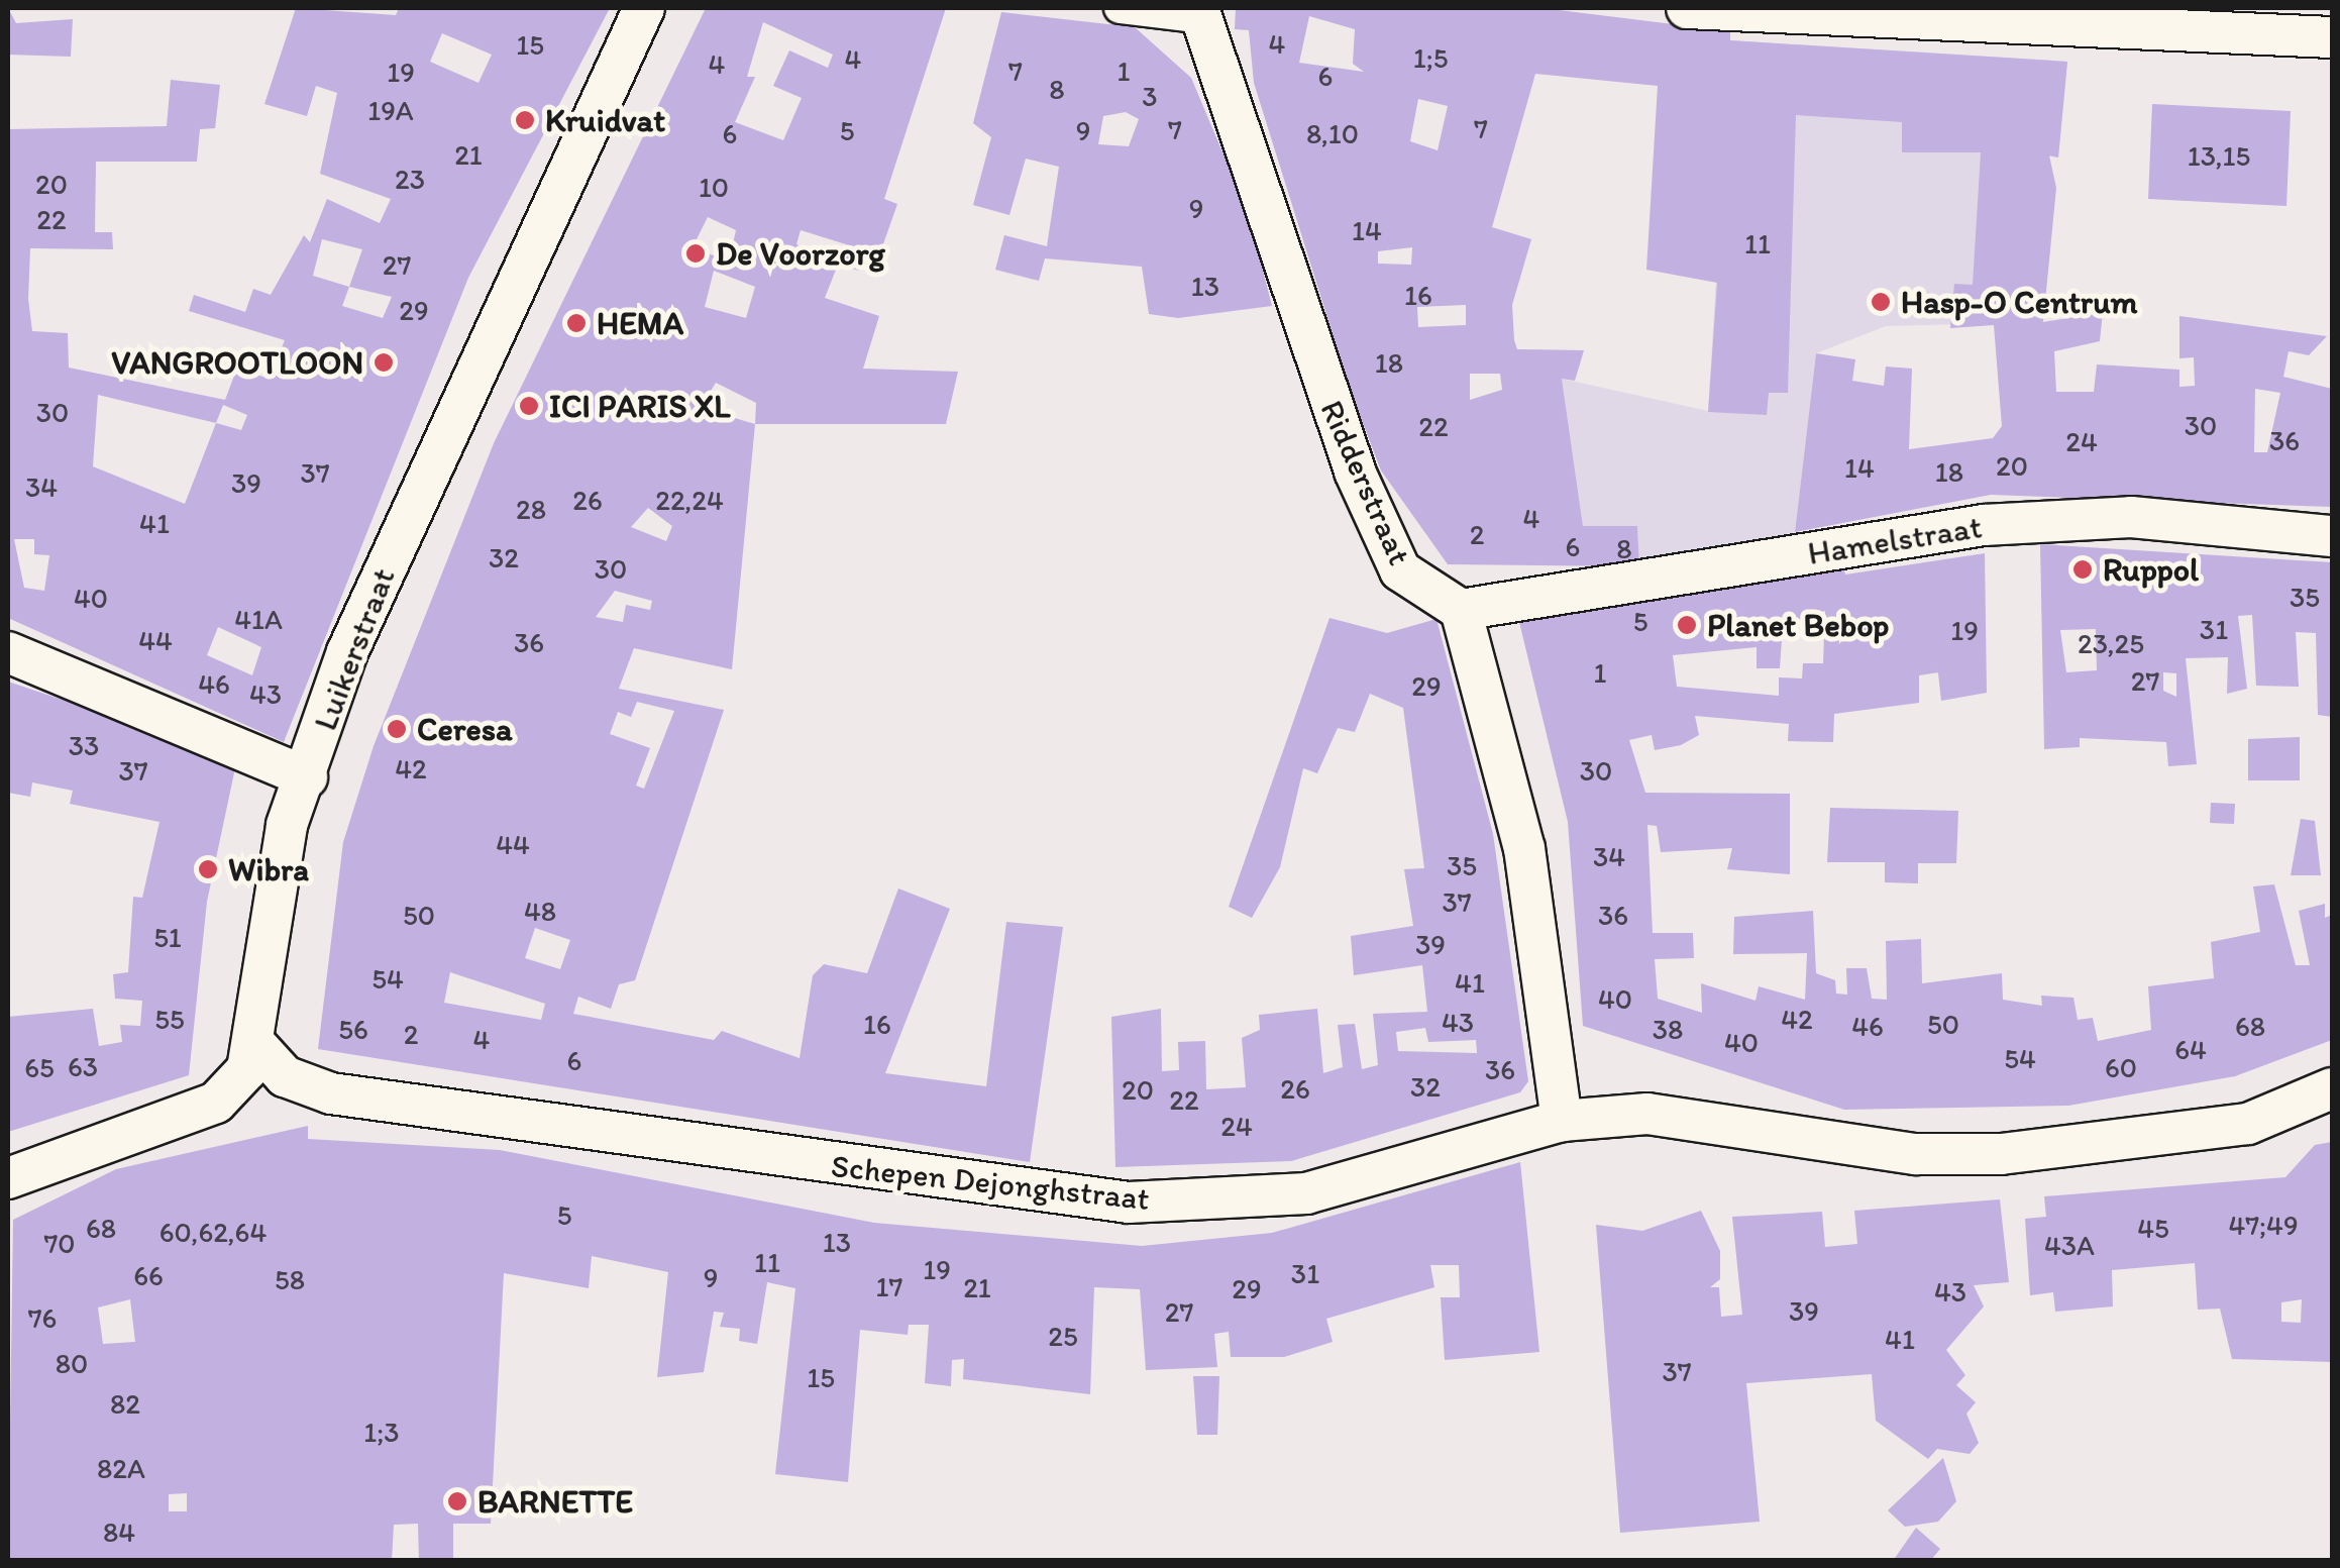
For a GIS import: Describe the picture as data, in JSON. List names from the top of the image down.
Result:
{
  "streets": {
    "street": [
      "Ridderstraat",
      "Hamelstraat",
      "Luikerstraat",
      "Schepen Dejonghstraat"
    ]
  },
  "crossings": [
    ["Ridderstraat", "Hamelstraat"],
    ["Luikerstraat", "Schepen Dejonghstraat"]
  ],
  "places": [
    "Kruidvat",
    "De Voorzorg",
    "Hasp-O Centrum",
    "HEMA",
    "VANGROOTLOON",
    "ICI PARIS XL",
    "Ruppol",
    "Planet Bebop",
    "Ceresa",
    "Wibra",
    "BARNETTE"
  ],
  "house_numbers": [
    "4",
    "15",
    "1;5",
    "4",
    "4",
    "7",
    "1",
    "19",
    "6",
    "8",
    "3",
    "19A",
    "7",
    "7",
    "5",
    "9",
    "6",
    "8,10",
    "21",
    "13,15",
    "23",
    "20",
    "10",
    "9",
    "22",
    "14",
    "11",
    "27",
    "13",
    "16",
    "29",
    "18",
    "30",
    "30",
    "22",
    "36",
    "24",
    "20",
    "14",
    "18",
    "37",
    "39",
    "34",
    "26",
    "22,24",
    "28",
    "4",
    "41",
    "2",
    "6",
    "8",
    "32",
    "30",
    "35",
    "40",
    "41A",
    "5",
    "31",
    "19",
    "44",
    "36",
    "23,25",
    "1",
    "27",
    "46",
    "29",
    "43",
    "33",
    "42",
    "37",
    "30",
    "44",
    "34",
    "35",
    "37",
    "48",
    "50",
    "36",
    "51",
    "39",
    "54",
    "41",
    "40",
    "55",
    "42",
    "43",
    "16",
    "50",
    "46",
    "68",
    "56",
    "38",
    "2",
    "4",
    "40",
    "64",
    "54",
    "6",
    "63",
    "65",
    "60",
    "36",
    "32",
    "26",
    "20",
    "22",
    "24",
    "5",
    "47;49",
    "68",
    "45",
    "60,62,64",
    "13",
    "70",
    "43A",
    "11",
    "19",
    "31",
    "66",
    "9",
    "58",
    "17",
    "21",
    "29",
    "43",
    "39",
    "27",
    "76",
    "25",
    "41",
    "80",
    "37",
    "15",
    "82",
    "1;3",
    "82A",
    "84"
  ]
}
